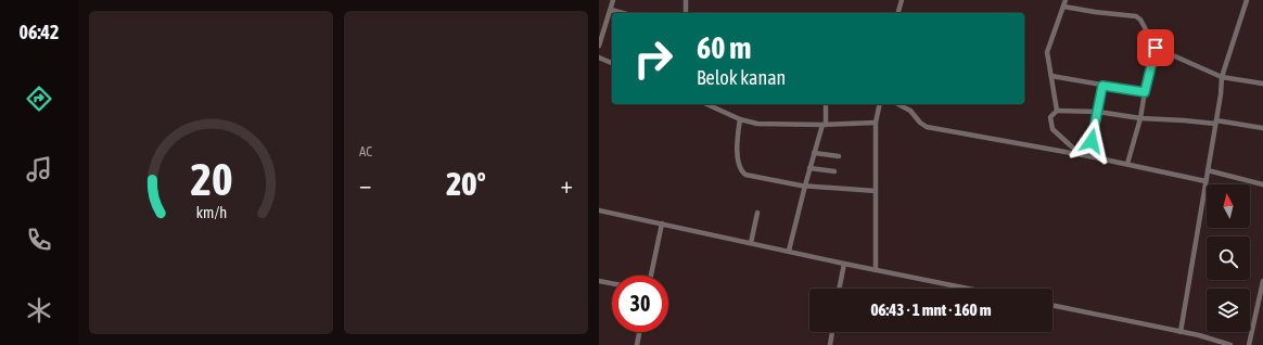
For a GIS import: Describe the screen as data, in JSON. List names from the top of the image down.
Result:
{
  "north": "top",
  "page": {
    "tabs": "06:42",
    "tile": "AC",
    "turn": ["60 m", "Belok kanan"],
    "heat": ["−", "20°", "+"],
    "limit": "30",
    "trip": "06:43 · 1 mnt · 160 m",
    "gauge": ["20", "km/h"]
  }
}
